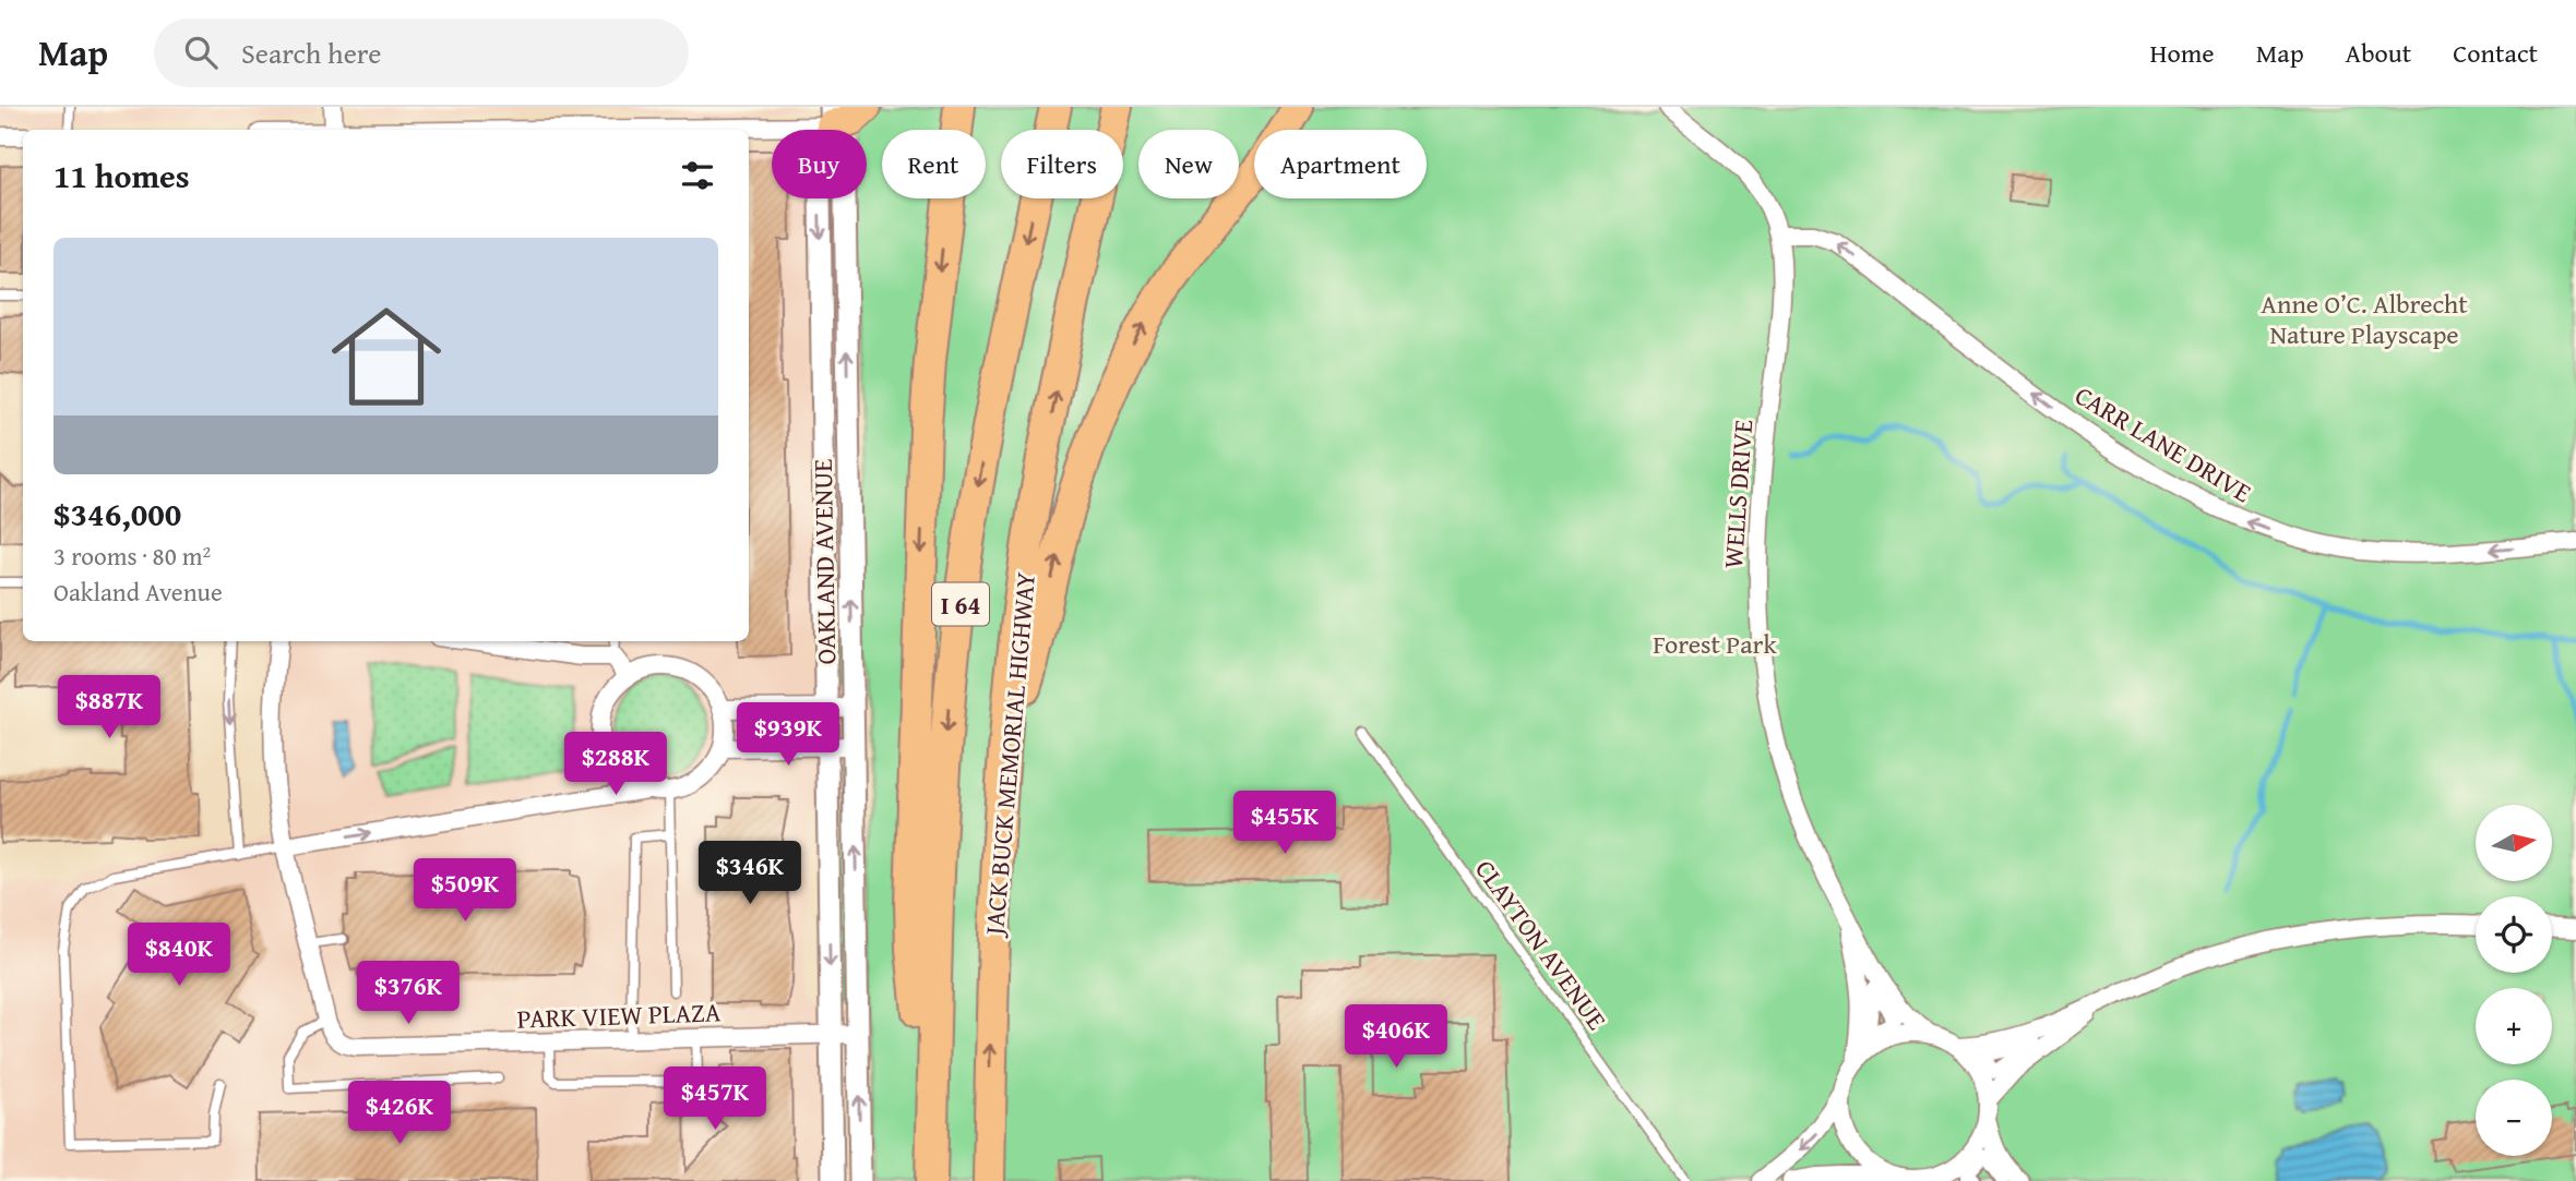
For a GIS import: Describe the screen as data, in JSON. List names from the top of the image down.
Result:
{
  "streets": {
    "highway": ["I 64", "JACK BUCK MEMORIAL HIGHWAY"],
    "street": [
      "CARR LANE DRIVE",
      "WELLS DRIVE",
      "OAKLAND AVENUE",
      "PARK VIEW PLAZA"
    ],
    "lane": ["CLAYTON AVENUE"]
  },
  "crossings": [
    ["CARR LANE DRIVE", "WELLS DRIVE"],
    ["OAKLAND AVENUE", "PARK VIEW PLAZA"]
  ],
  "one_way": ["CARR LANE DRIVE"],
  "parks": ["Anne O’C. Albrecht Nature Playscape", "Forest Park"],
  "north": "right",
  "page": {
    "header": "Map",
    "search": "Search here",
    "nav": [
      "Home",
      "Map",
      "About",
      "Contact"
    ],
    "chip": [
      "Buy",
      "Rent",
      "Filters",
      "New",
      "Apartment"
    ],
    "heading": "11 homes",
    "list": [
      {
        "name": "$346,000",
        "note": "3 rooms · 80 m² · Oakland Avenue"
      }
    ],
    "price": [
      "$887K",
      "$939K",
      "$288K",
      "$455K",
      "$346K",
      "$509K",
      "$840K",
      "$376K",
      "$406K",
      "$457K",
      "$426K"
    ],
    "map_buttons": ["+", "−"]
  }
}
